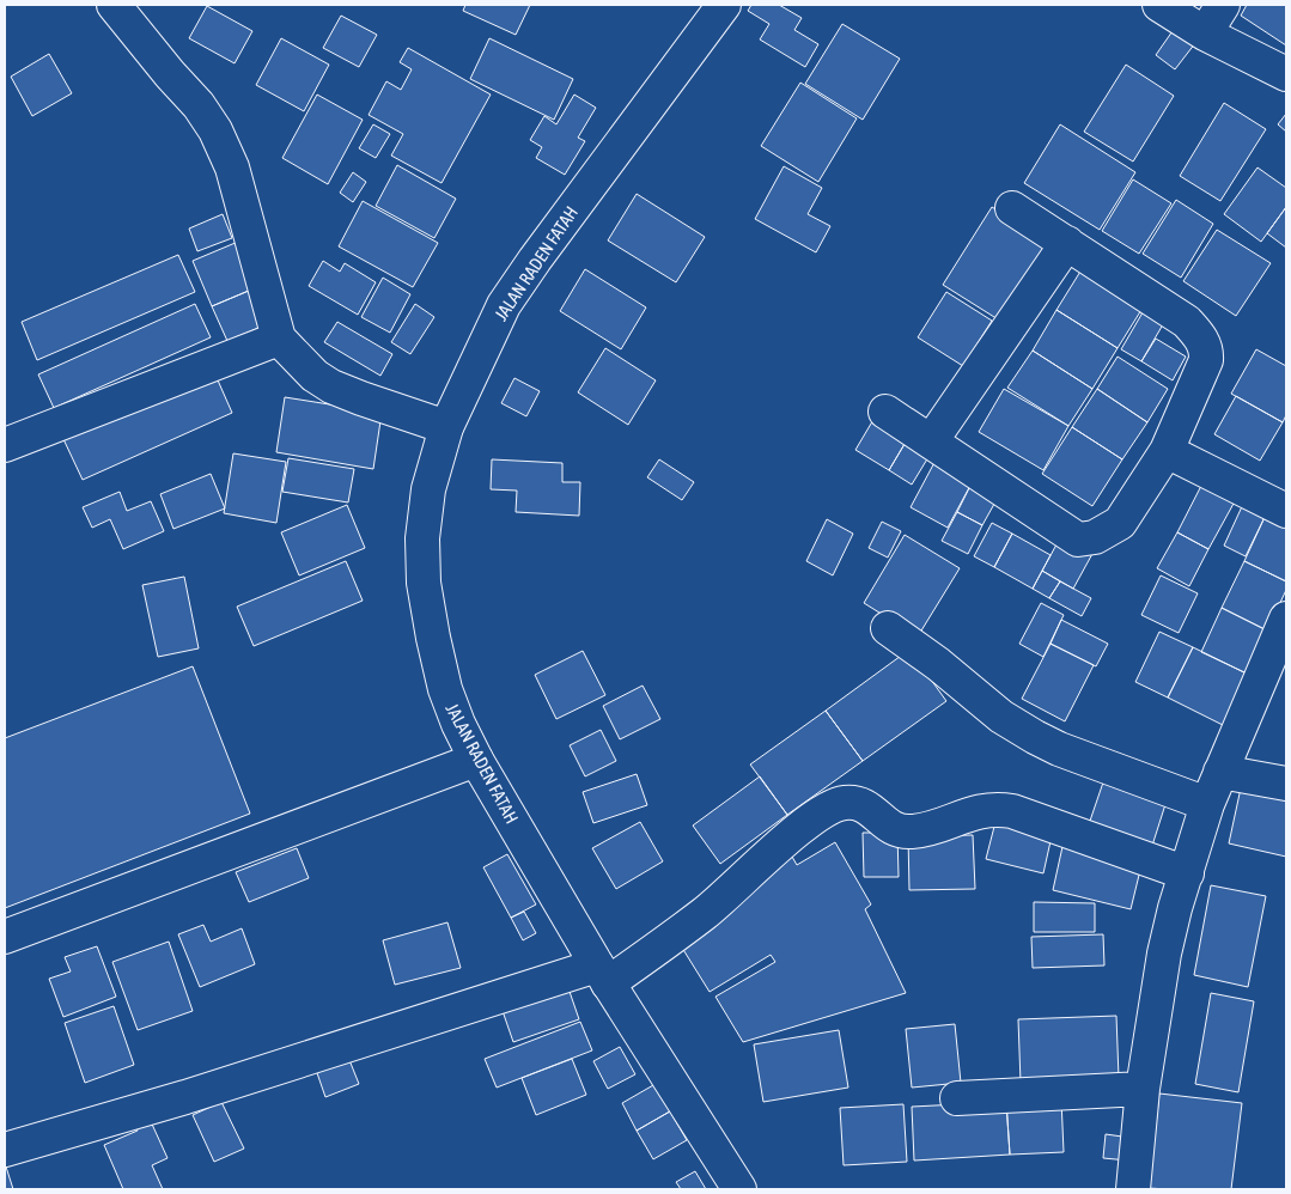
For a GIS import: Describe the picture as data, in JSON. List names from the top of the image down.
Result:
{
  "streets": {
    "main road": ["JALAN RADEN FATAH"]
  }
}
